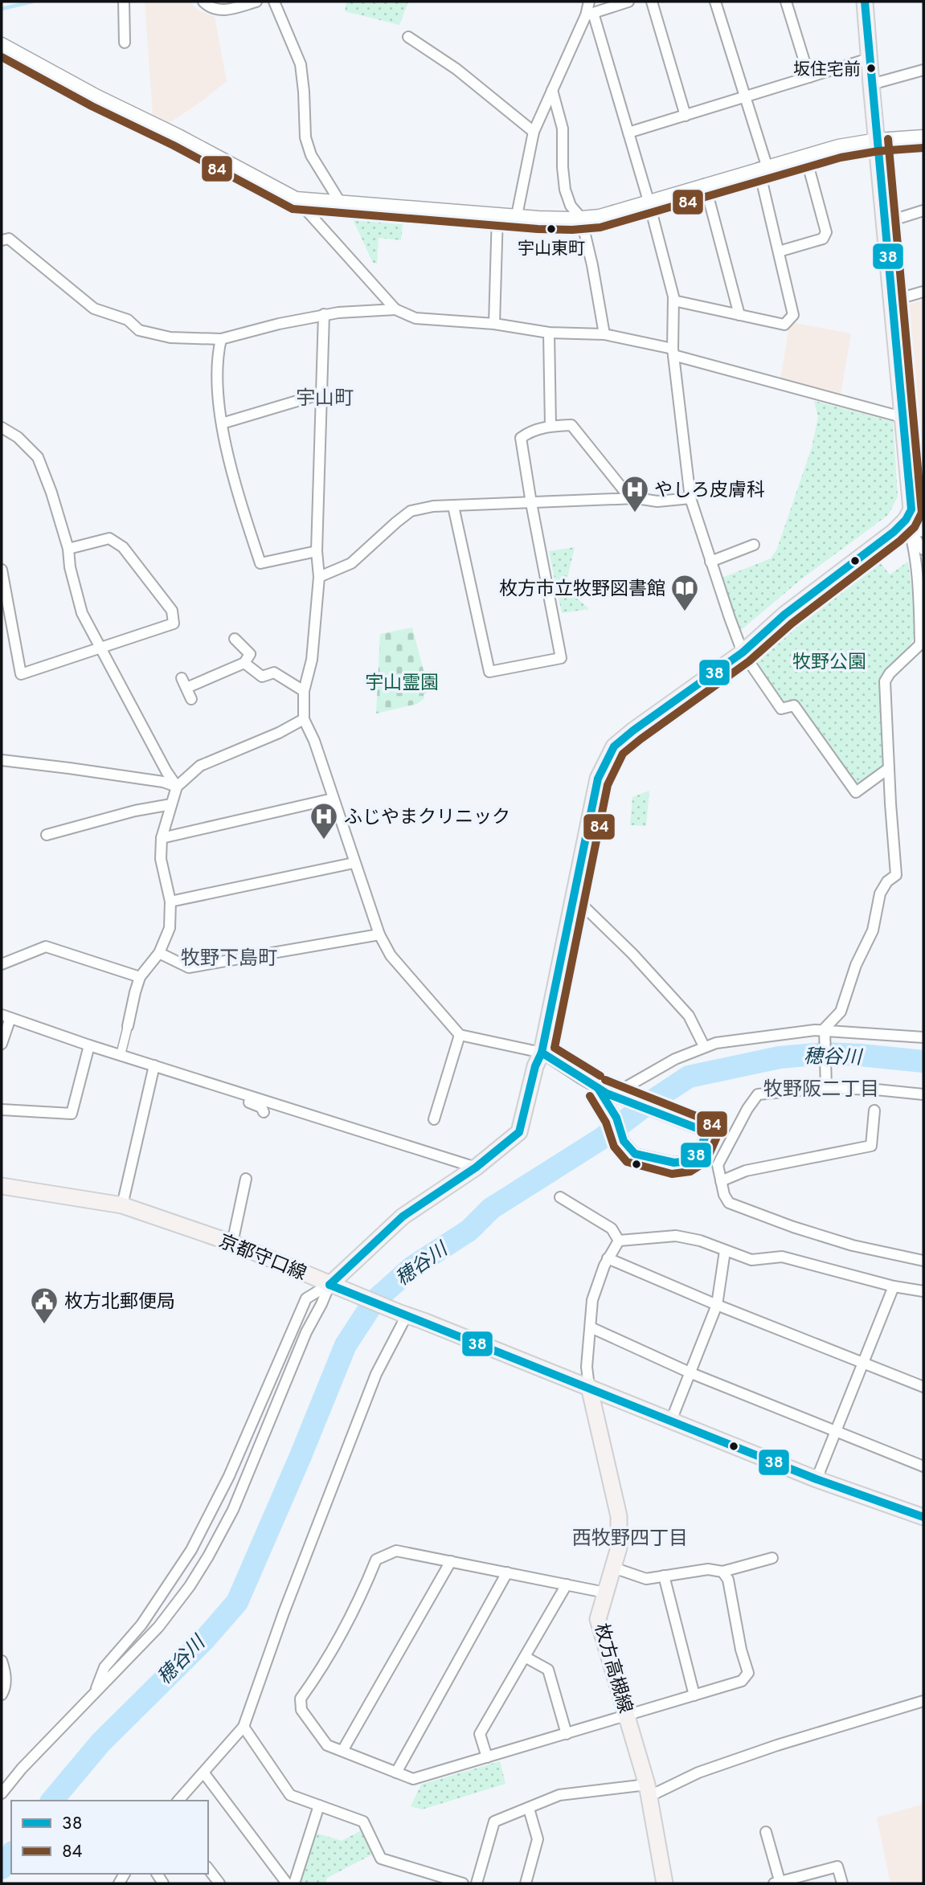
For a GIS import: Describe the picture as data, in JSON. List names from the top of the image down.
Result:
{
  "streets": {
    "main road": ["京都守口線", "枚方高槻線"]
  },
  "crossings": [
    ["京都守口線", "枚方高槻線"]
  ],
  "districts": [
    "宇山町",
    "牧野下島町",
    "牧野阪二丁目",
    "西牧野四丁目"
  ],
  "water": ["穂谷川"],
  "parks": ["牧野公園", "宇山霊園"],
  "places": {
    "other": ["坂住宅前", "宇山東町"],
    "hospital": ["やしろ皮膚科", "ふじやまクリニック"],
    "library": ["枚方市立牧野図書館"],
    "public building": ["枚方北郵便局"]
  },
  "lines": ["transit line 38", "transit line 84"],
  "legend": ["38", "84"]
}
